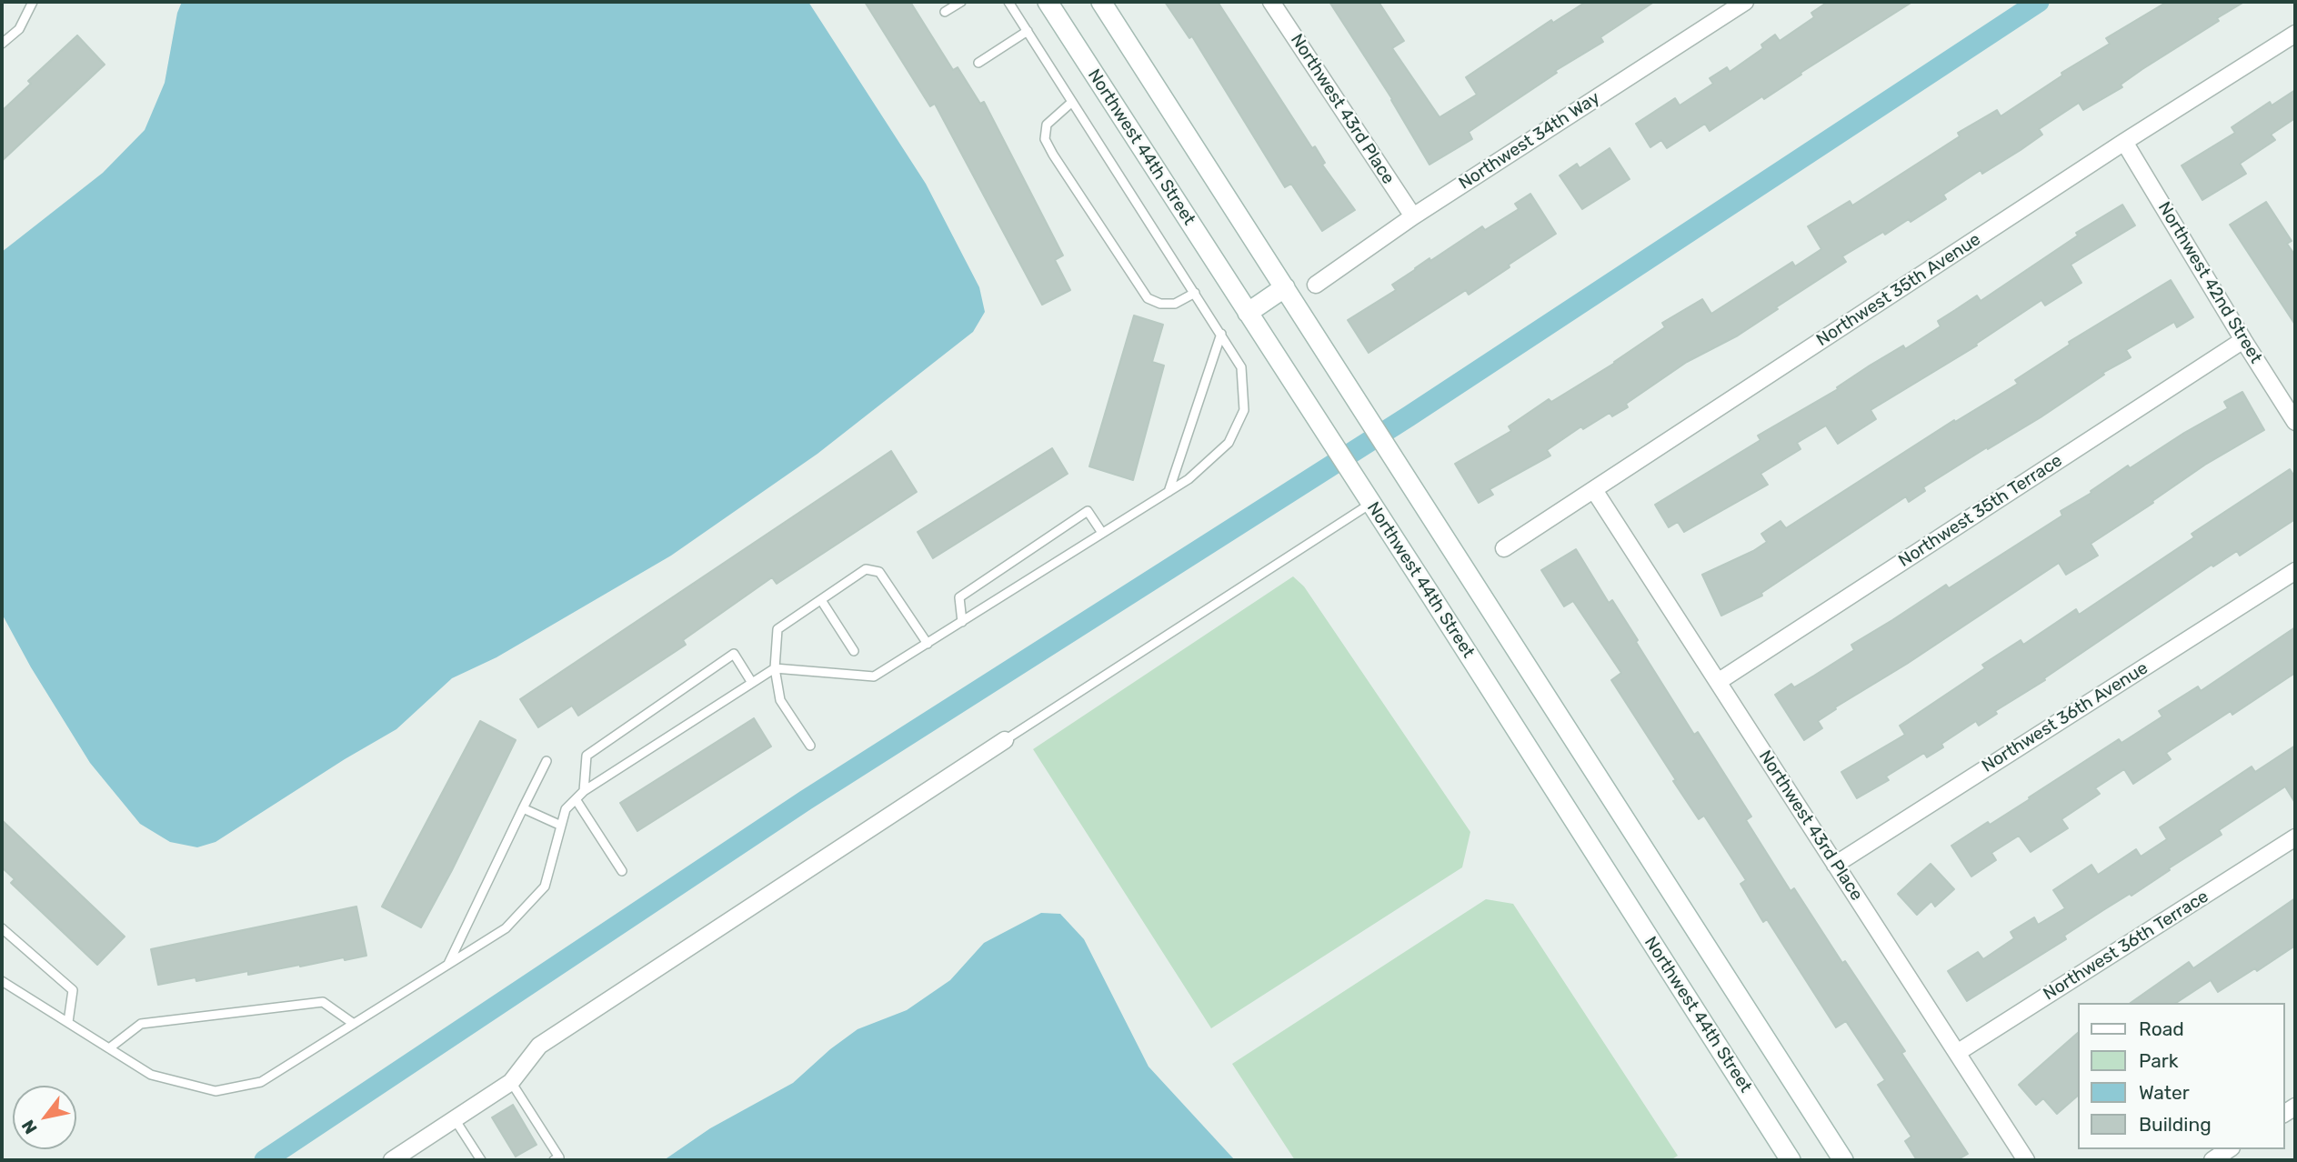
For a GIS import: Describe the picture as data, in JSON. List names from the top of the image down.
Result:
{
  "streets": {
    "street": [
      "Northwest 43rd Place",
      "Northwest 34th Way",
      "Northwest 44th Street",
      "Northwest 42nd Street",
      "Northwest 35th Avenue",
      "Northwest 35th Terrace",
      "Northwest 36th Avenue",
      "Northwest 36th Terrace"
    ]
  },
  "crossings": [
    ["Northwest 43rd Place", "Northwest 34th Way"],
    ["Northwest 43rd Place", "Northwest 35th Avenue"],
    ["Northwest 43rd Place", "Northwest 35th Terrace"],
    ["Northwest 43rd Place", "Northwest 36th Avenue"],
    ["Northwest 43rd Place", "Northwest 36th Terrace"],
    ["Northwest 42nd Street", "Northwest 35th Avenue"],
    ["Northwest 42nd Street", "Northwest 35th Terrace"]
  ],
  "legend": [
    "Road",
    "Park",
    "Water",
    "Building"
  ],
  "north": "bottom left"
}
